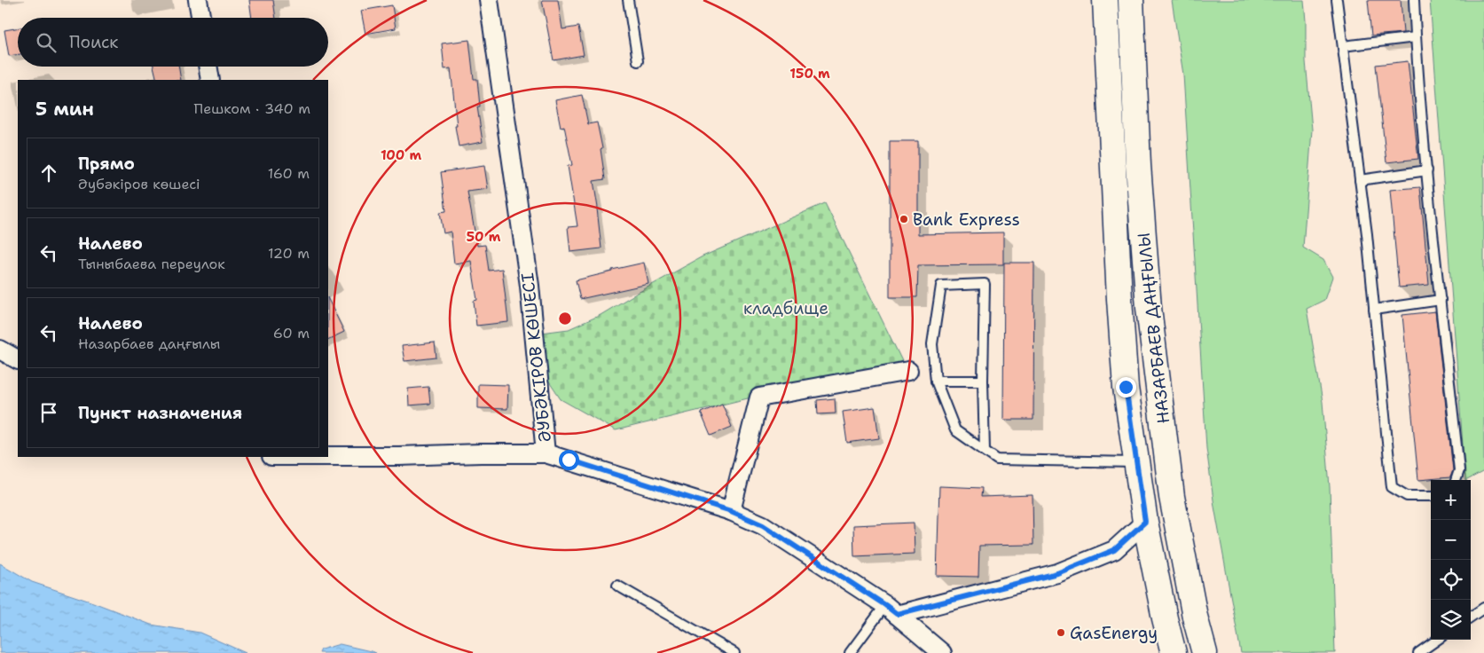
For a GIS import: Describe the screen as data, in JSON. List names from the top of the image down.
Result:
{
  "streets": {
    "main road": ["НАЗАРБАЕВ ДАҢҒЫЛЫ"],
    "street": ["ӘУБӘКІРОВ КӨШЕСІ"]
  },
  "parks": ["кладбище"],
  "places": ["Bank Express", "GasEnergy"],
  "page": {
    "search": "Поиск",
    "heading": ["5 мин", "Пешком · 340 m"],
    "list": [
      ["Прямо", "Әубәкіров көшесі", "160 m"],
      ["Налево", "Тыныбаева переулок", "120 m"],
      ["Налево", "Назарбаев даңғылы", "60 m"],
      "Пункт назначения"
    ],
    "map_buttons": ["+", "−"]
  },
  "rings": ["150 m", "100 m", "50 m"]
}
